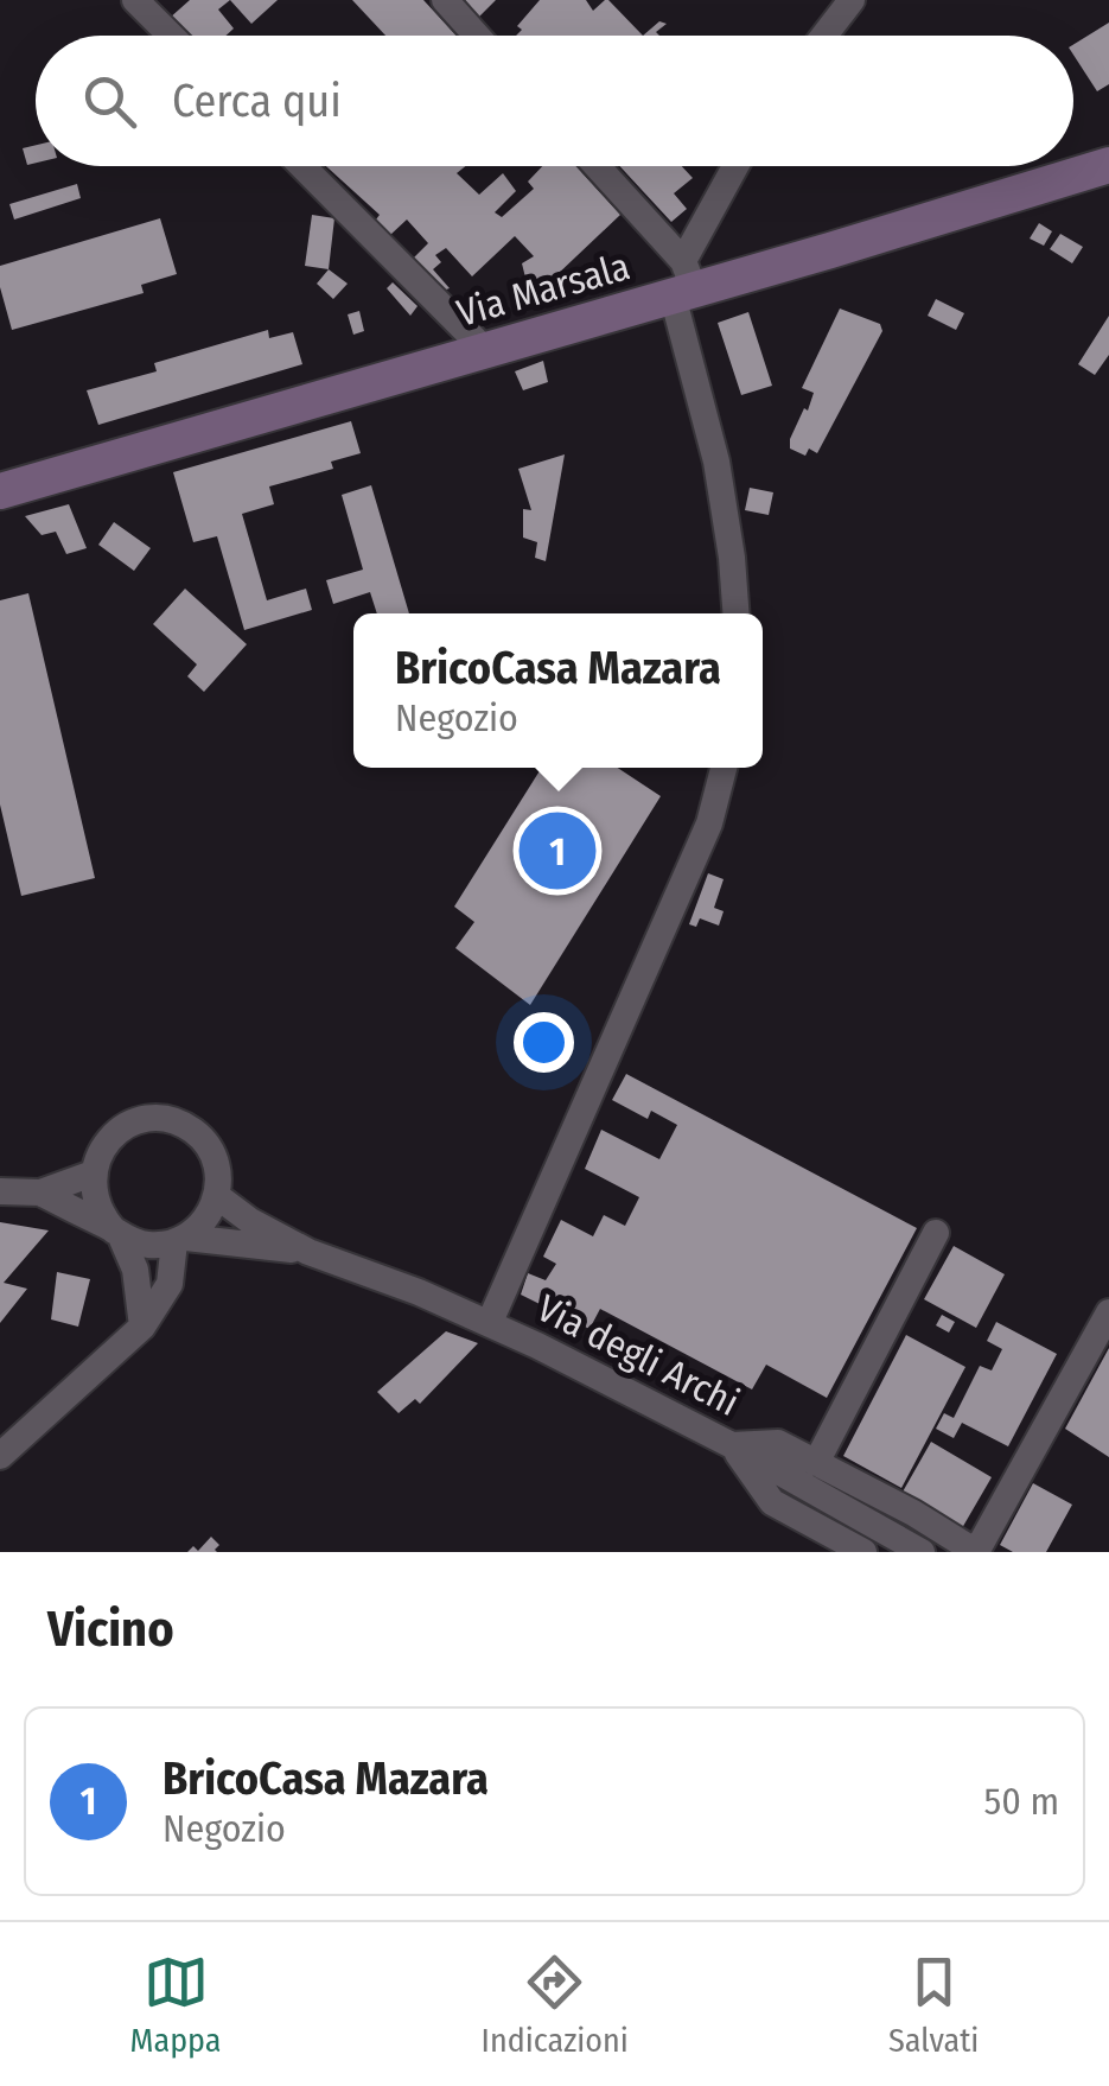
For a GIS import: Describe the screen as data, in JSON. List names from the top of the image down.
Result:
{
  "streets": {
    "main road": ["Via Marsala"],
    "street": ["Via degli Archi"]
  },
  "page": {
    "search": "Cerca qui",
    "popup": ["BricoCasa Mazara", "Negozio"],
    "pins": "1",
    "heading": "Vicino",
    "list": [
      {
        "mark": "1",
        "name": "BricoCasa Mazara",
        "note": "Negozio",
        "value": "50 m"
      }
    ],
    "nav": ["Mappa", "Indicazioni", "Salvati"]
  }
}
